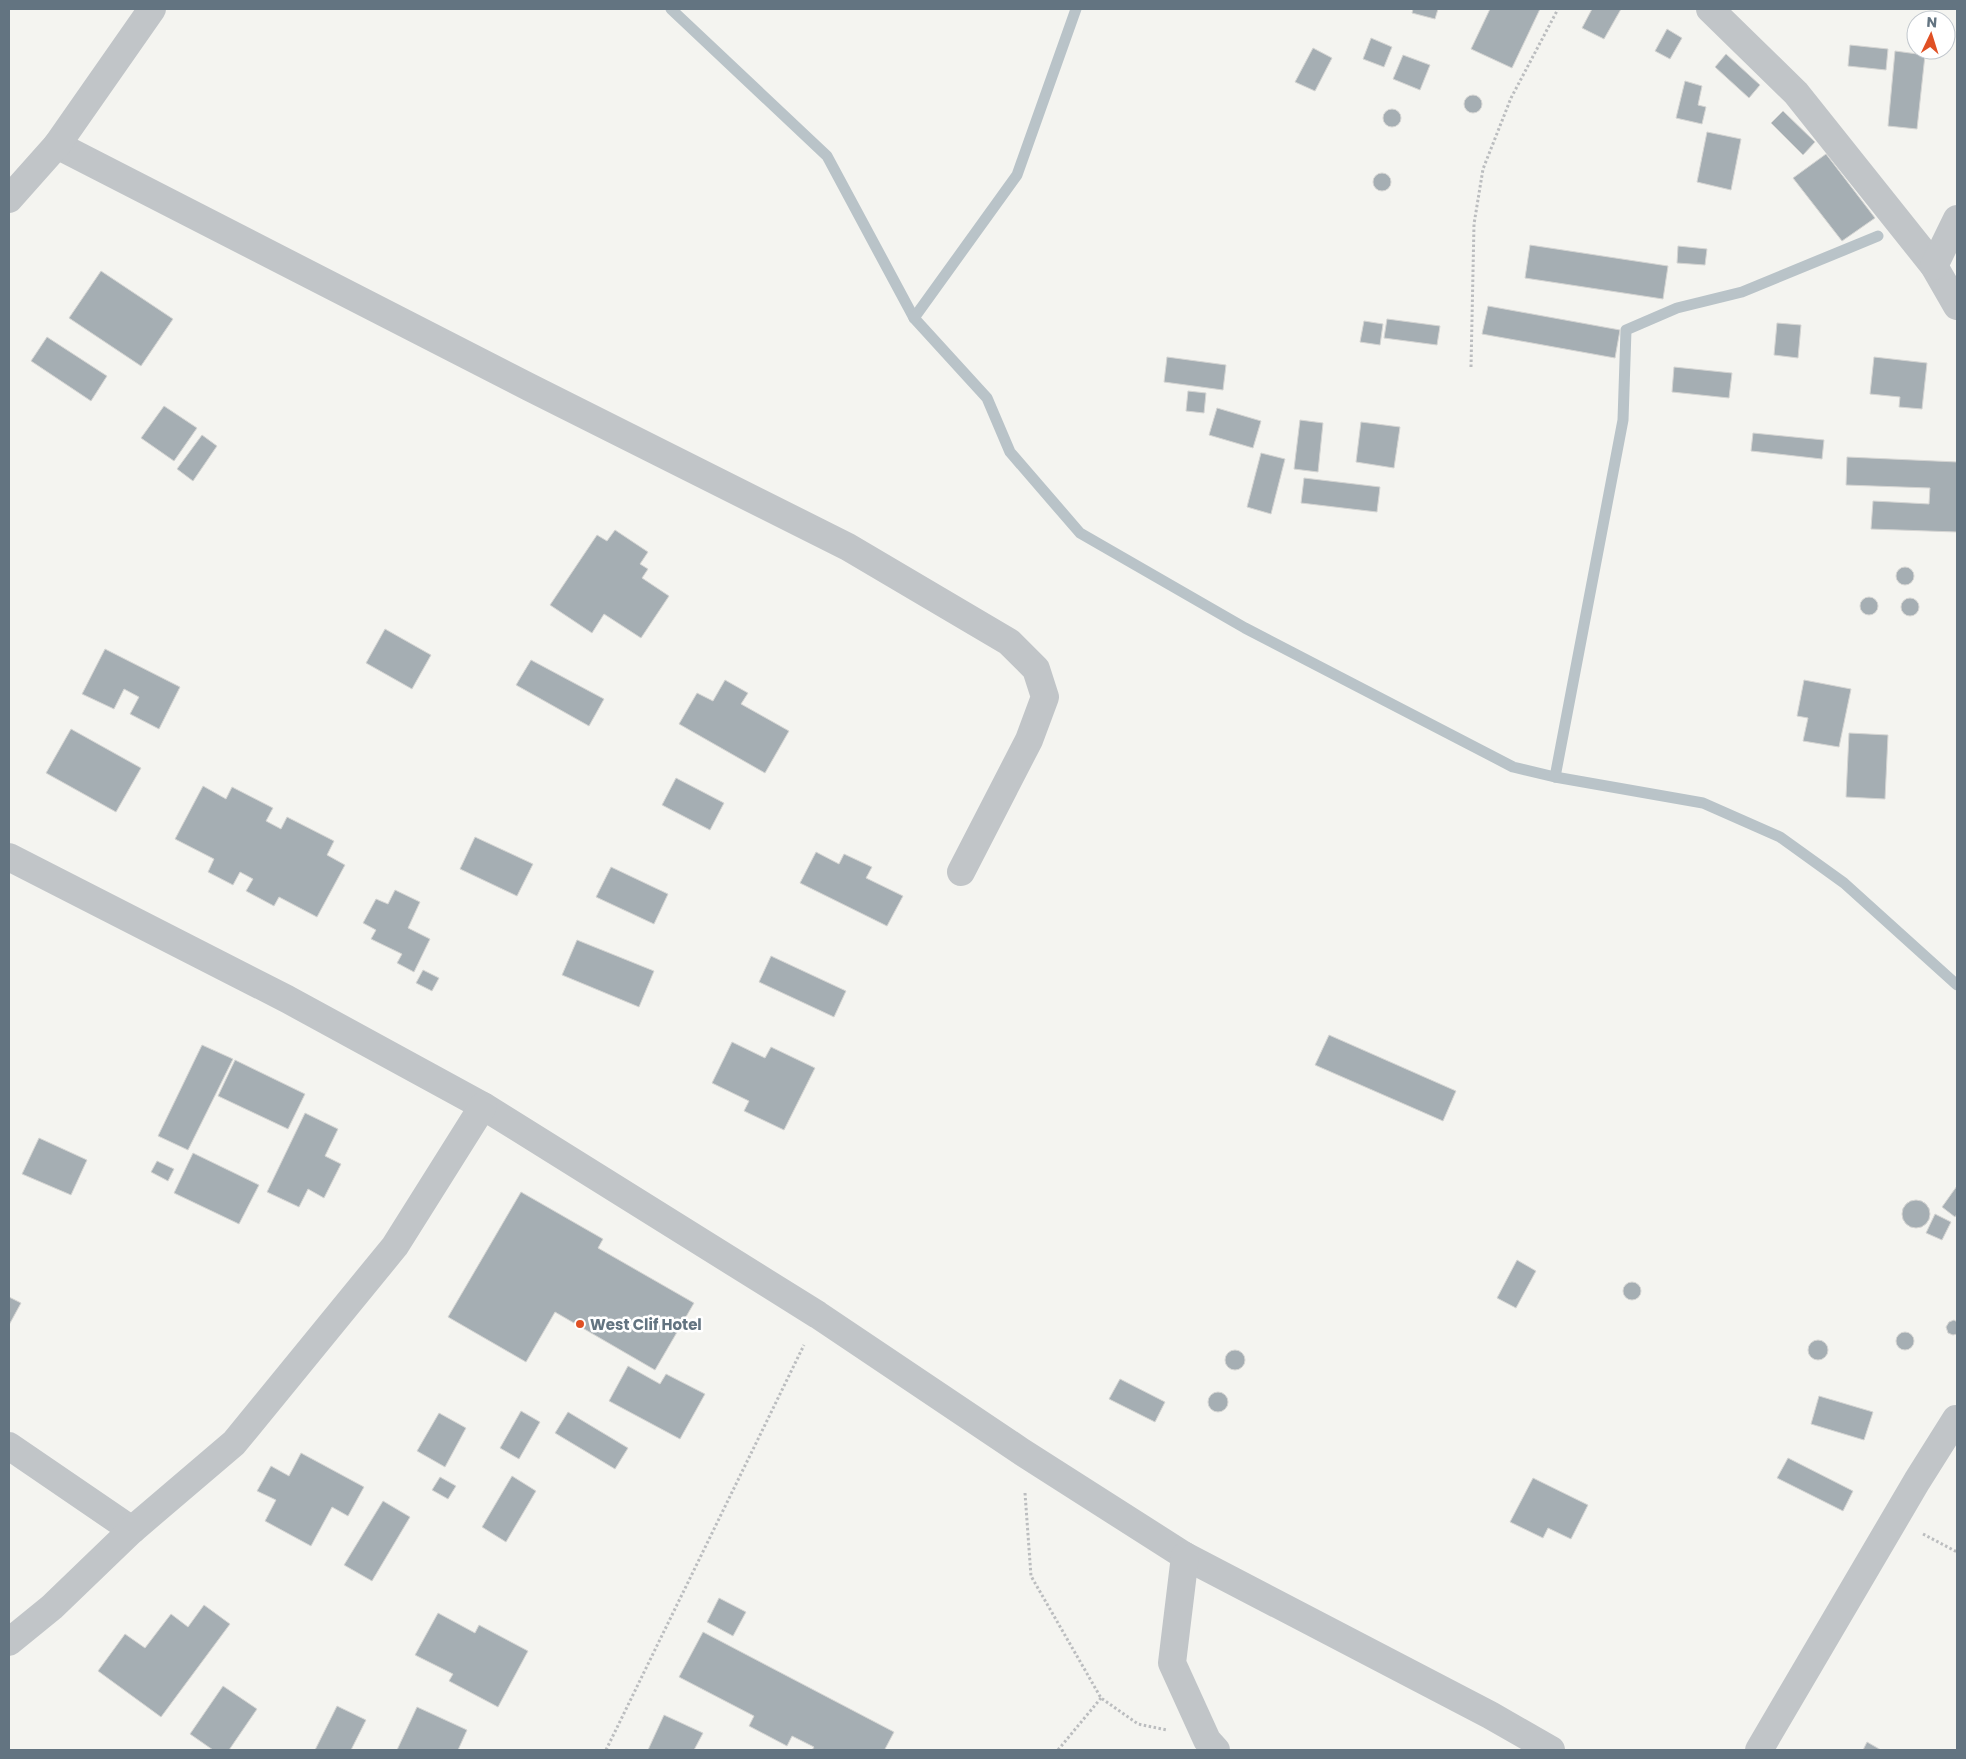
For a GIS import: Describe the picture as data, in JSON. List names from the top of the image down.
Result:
{
  "places": ["West Clif Hotel"],
  "north": "top"
}
